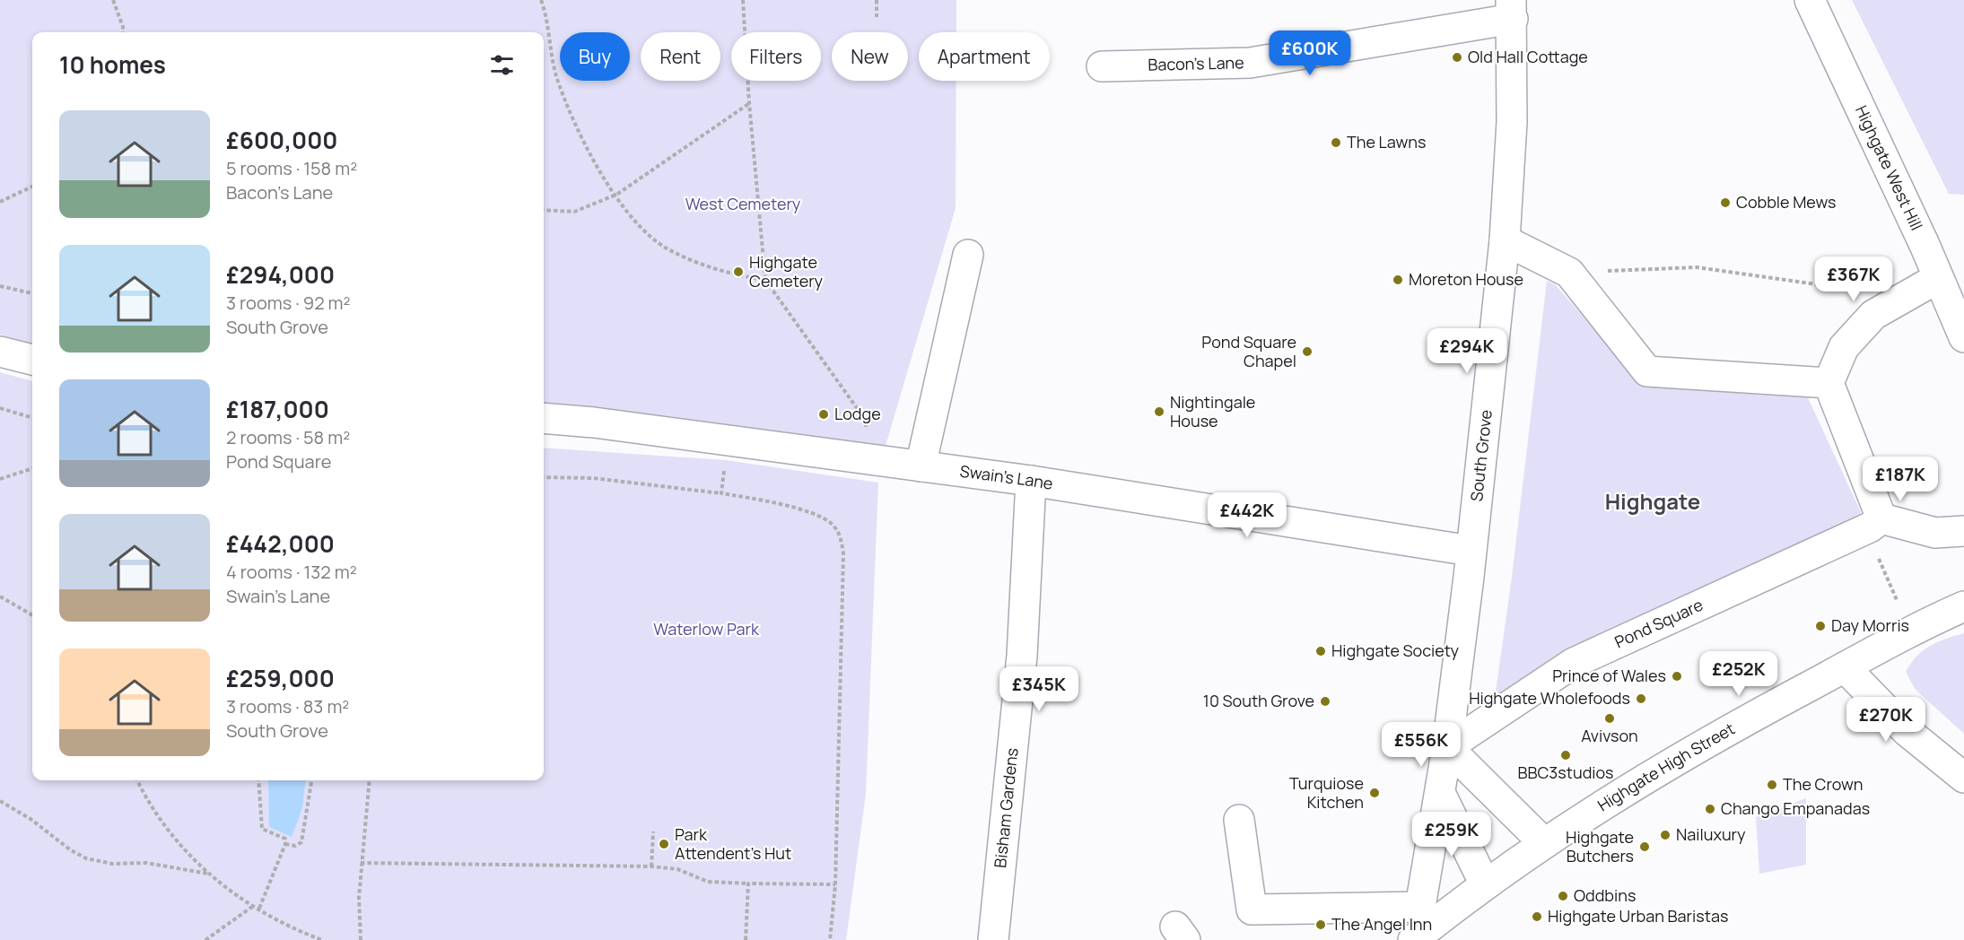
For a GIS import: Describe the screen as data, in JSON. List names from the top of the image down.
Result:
{
  "streets": {
    "street": [
      "Bacon's Lane",
      "Highgate West Hill",
      "South Grove",
      "Swain's Lane",
      "Pond Square",
      "Highgate High Street",
      "Bisham Gardens"
    ]
  },
  "crossings": [
    ["Bacon's Lane", "South Grove"],
    ["South Grove", "Swain's Lane"],
    ["South Grove", "Pond Square"],
    ["South Grove", "Highgate High Street"],
    ["Swain's Lane", "Bisham Gardens"]
  ],
  "districts": ["Highgate"],
  "parks": ["West Cemetery", "Waterlow Park"],
  "places": [
    "Old Hall Cottage",
    "The Lawns",
    "Cobble Mews",
    "Highgate Cemetery",
    "Moreton House",
    "Pond Square Chapel",
    "Nightingale House",
    "Lodge",
    "Day Morris",
    "Highgate Society",
    "Prince of Wales",
    "Highgate Wholefoods",
    "10 South Grove",
    "Avivson",
    "BBC3studios",
    "The Crown",
    "Turquiose Kitchen",
    "Chango Empanadas",
    "Nailuxury",
    "Park Attendent's Hut",
    "Highgate Butchers",
    "Oddbins",
    "Highgate Urban Baristas",
    "The Angel Inn"
  ],
  "page": {
    "price": [
      "£600K",
      "£367K",
      "£294K",
      "£187K",
      "£442K",
      "£252K",
      "£345K",
      "£270K",
      "£556K",
      "£259K"
    ],
    "chip": [
      "Buy",
      "Rent",
      "Filters",
      "New",
      "Apartment"
    ],
    "heading": "10 homes",
    "list": [
      {
        "name": "£600,000",
        "note": "5 rooms · 158 m² · Bacon's Lane"
      },
      {
        "name": "£294,000",
        "note": "3 rooms · 92 m² · South Grove"
      },
      {
        "name": "£187,000",
        "note": "2 rooms · 58 m² · Pond Square"
      },
      {
        "name": "£442,000",
        "note": "4 rooms · 132 m² · Swain's Lane"
      },
      {
        "name": "£259,000",
        "note": "3 rooms · 83 m² · South Grove"
      }
    ]
  }
}
